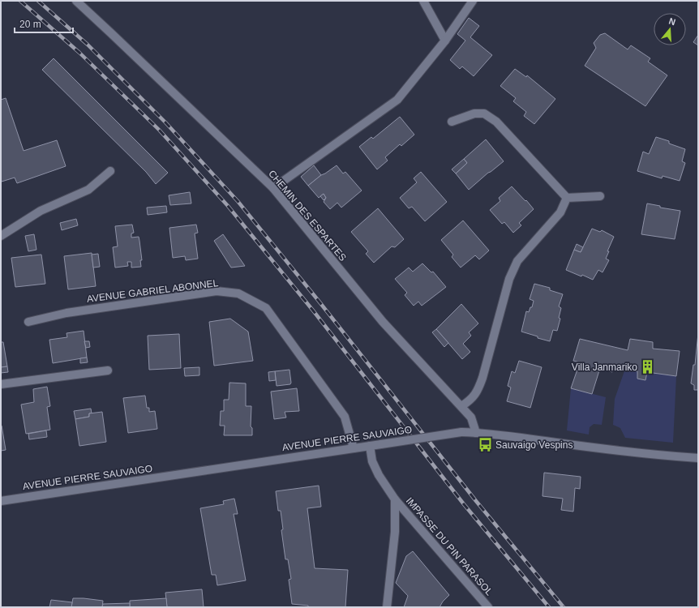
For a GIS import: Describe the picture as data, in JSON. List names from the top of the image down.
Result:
{
  "streets": {
    "street": [
      "CHEMIN DES ESPARTES",
      "AVENUE GABRIEL ABONNEL",
      "AVENUE PIERRE SAUVAIGO",
      "IMPASSE DU PIN PARASOL"
    ]
  },
  "crossings": [
    ["CHEMIN DES ESPARTES", "AVENUE PIERRE SAUVAIGO"],
    ["AVENUE GABRIEL ABONNEL", "AVENUE PIERRE SAUVAIGO"],
    ["AVENUE PIERRE SAUVAIGO", "IMPASSE DU PIN PARASOL"]
  ],
  "places": {
    "building": ["Villa Janmariko"],
    "bus stop": ["Sauvaigo Vespins"]
  },
  "scale_bar": "20 m",
  "north": "top"
}
